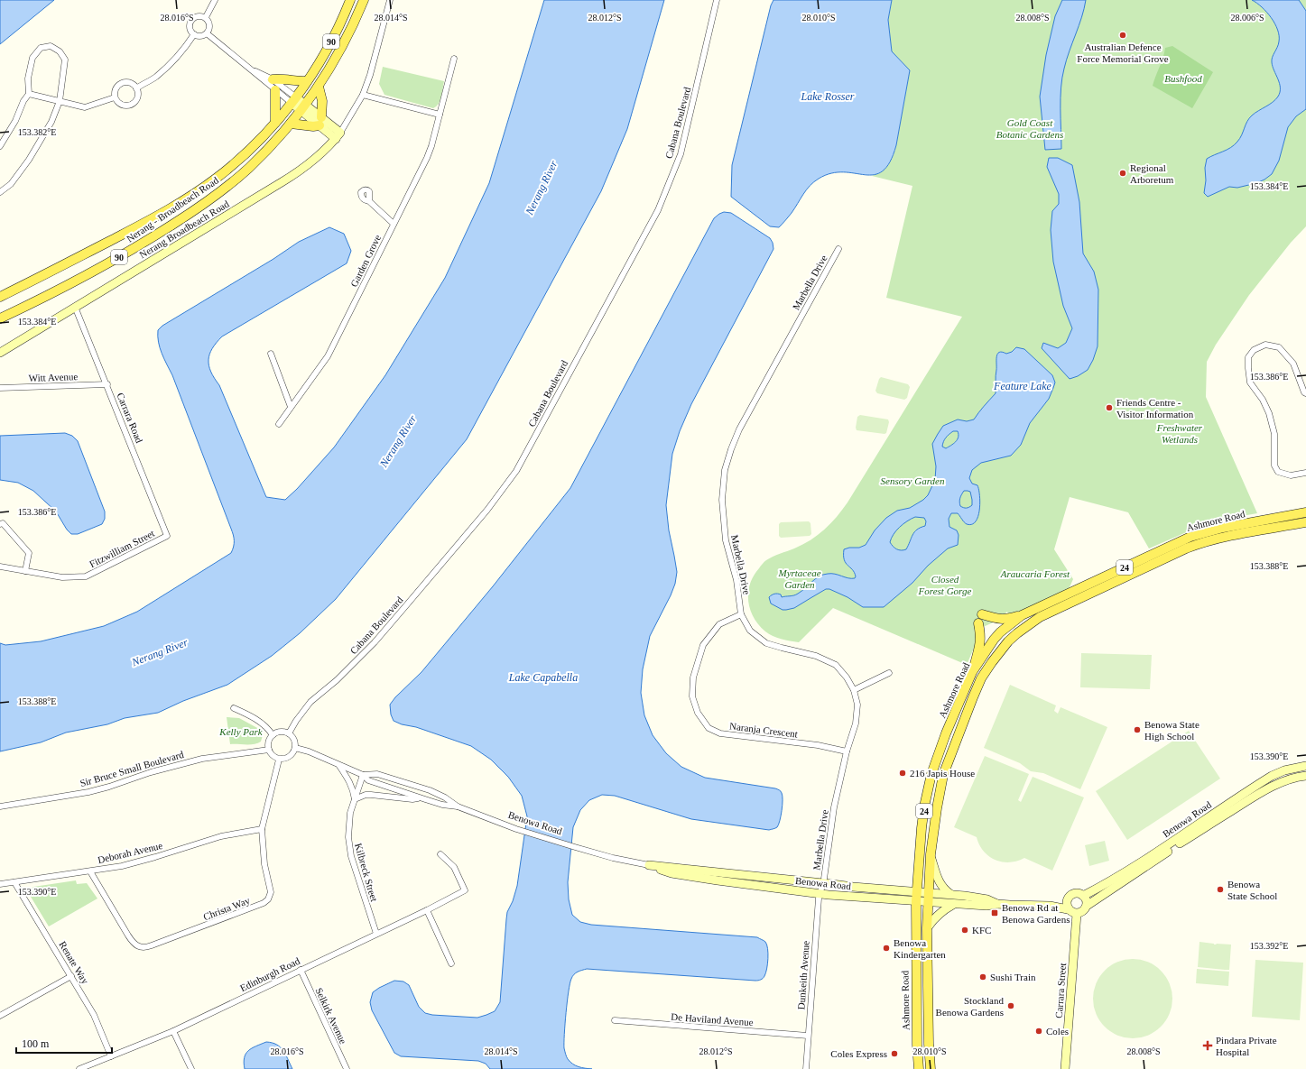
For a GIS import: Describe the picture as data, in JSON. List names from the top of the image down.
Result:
{
  "streets": {
    "main road": [
      "90",
      "Nerang - Broadbeach Road",
      "Nerang Broadbeach Road",
      "Ashmore Road",
      "24",
      "Benowa Road",
      "Carrara Street"
    ],
    "street": [
      "Cabana Boulevard",
      "Garden Grove",
      "Marbella Drive",
      "Witt Avenue",
      "Carrara Road",
      "Fitzwilliam Street",
      "Naranja Crescent",
      "Sir Bruce Small Boulevard",
      "Deborah Avenue",
      "Kilbreck Street",
      "Christa Way",
      "Renate Way",
      "Edinburgh Road",
      "Dunkeith Avenue",
      "Selkirk Avenue",
      "De Haviland Avenue"
    ]
  },
  "crossings": [
    ["Cabana Boulevard", "Sir Bruce Small Boulevard"],
    ["Cabana Boulevard", "Benowa Road"],
    ["Cabana Boulevard", "Christa Way"],
    ["Nerang Broadbeach Road", "Carrara Road"],
    ["Marbella Drive", "Naranja Crescent"],
    ["Marbella Drive", "Benowa Road"],
    ["Marbella Drive", "Dunkeith Avenue"],
    ["Witt Avenue", "Carrara Road"],
    ["Carrara Road", "Fitzwilliam Street"],
    ["Ashmore Road", "Benowa Road"],
    ["Sir Bruce Small Boulevard", "Benowa Road"],
    ["Sir Bruce Small Boulevard", "Christa Way"],
    ["Benowa Road", "Kilbreck Street"],
    ["Benowa Road", "Christa Way"],
    ["Benowa Road", "Dunkeith Avenue"],
    ["Benowa Road", "Carrara Street"],
    ["Deborah Avenue", "Christa Way"],
    ["Deborah Avenue", "Renate Way"],
    ["Kilbreck Street", "Edinburgh Road"],
    ["Renate Way", "Edinburgh Road"],
    ["Edinburgh Road", "Selkirk Avenue"],
    ["Dunkeith Avenue", "De Haviland Avenue"]
  ],
  "water": [
    "Lake Rosser",
    "Nerang River",
    "Feature Lake",
    "Lake Capabella"
  ],
  "parks": [
    "Bushfood",
    "Gold Coast Botanic Gardens",
    "Freshwater Wetlands",
    "Sensory Garden",
    "Myrtaceae Garden",
    "Araucaria Forest",
    "Closed Forest Gorge",
    "Kelly Park"
  ],
  "places": {
    "other": [
      "Australian Defence Force Memorial Grove",
      "Regional Arboretum",
      "Friends Centre - Visitor Information",
      "Benowa State High School",
      "216 Japis House",
      "Benowa State School",
      "KFC",
      "Benowa Kindergarten",
      "Sushi Train",
      "Stockland Benowa Gardens",
      "Coles",
      "Coles Express"
    ],
    "transit": ["Benowa Rd at Benowa Gardens"],
    "health": ["Pindara Private Hospital"]
  },
  "scale_bar": "100 m",
  "coordinates": [
    "28.016°S",
    "28.014°S",
    "28.012°S",
    "28.010°S",
    "28.008°S",
    "28.006°S",
    "153.382°E",
    "153.384°E",
    "153.386°E",
    "153.388°E",
    "153.390°E",
    "153.392°E"
  ]
}
